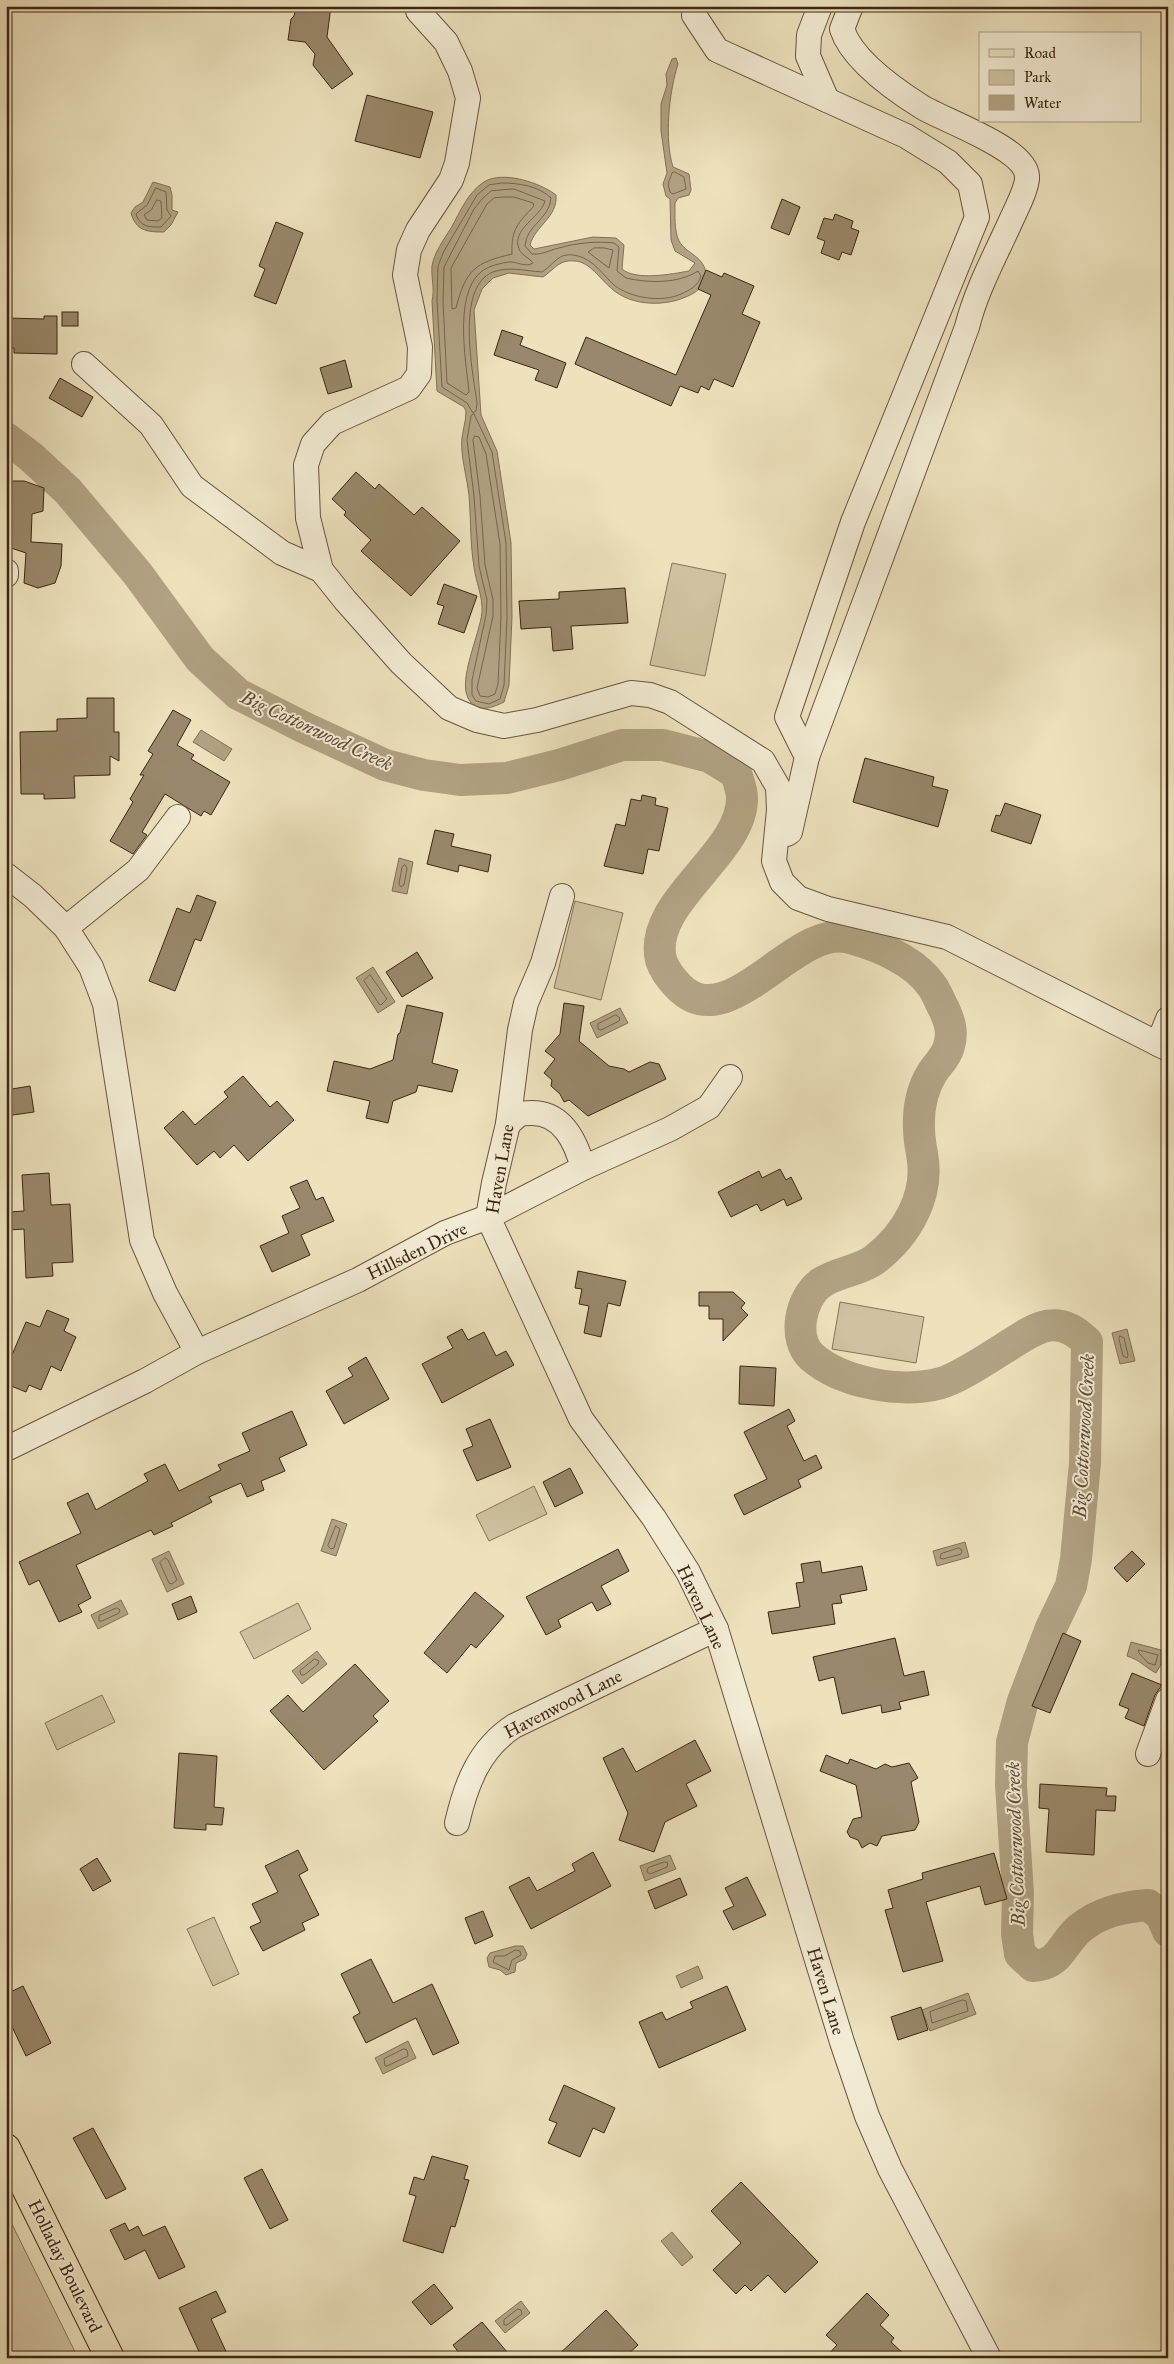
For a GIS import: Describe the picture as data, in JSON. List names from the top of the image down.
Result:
{
  "streets": {
    "main road": ["Holladay Boulevard"],
    "street": ["Haven Lane", "Hillsden Drive", "Havenwood Lane"]
  },
  "crossings": [
    ["Haven Lane", "Hillsden Drive"],
    ["Haven Lane", "Havenwood Lane"]
  ],
  "water": ["Big Cottonwood Creek"],
  "legend": ["Road", "Park", "Water"]
}
